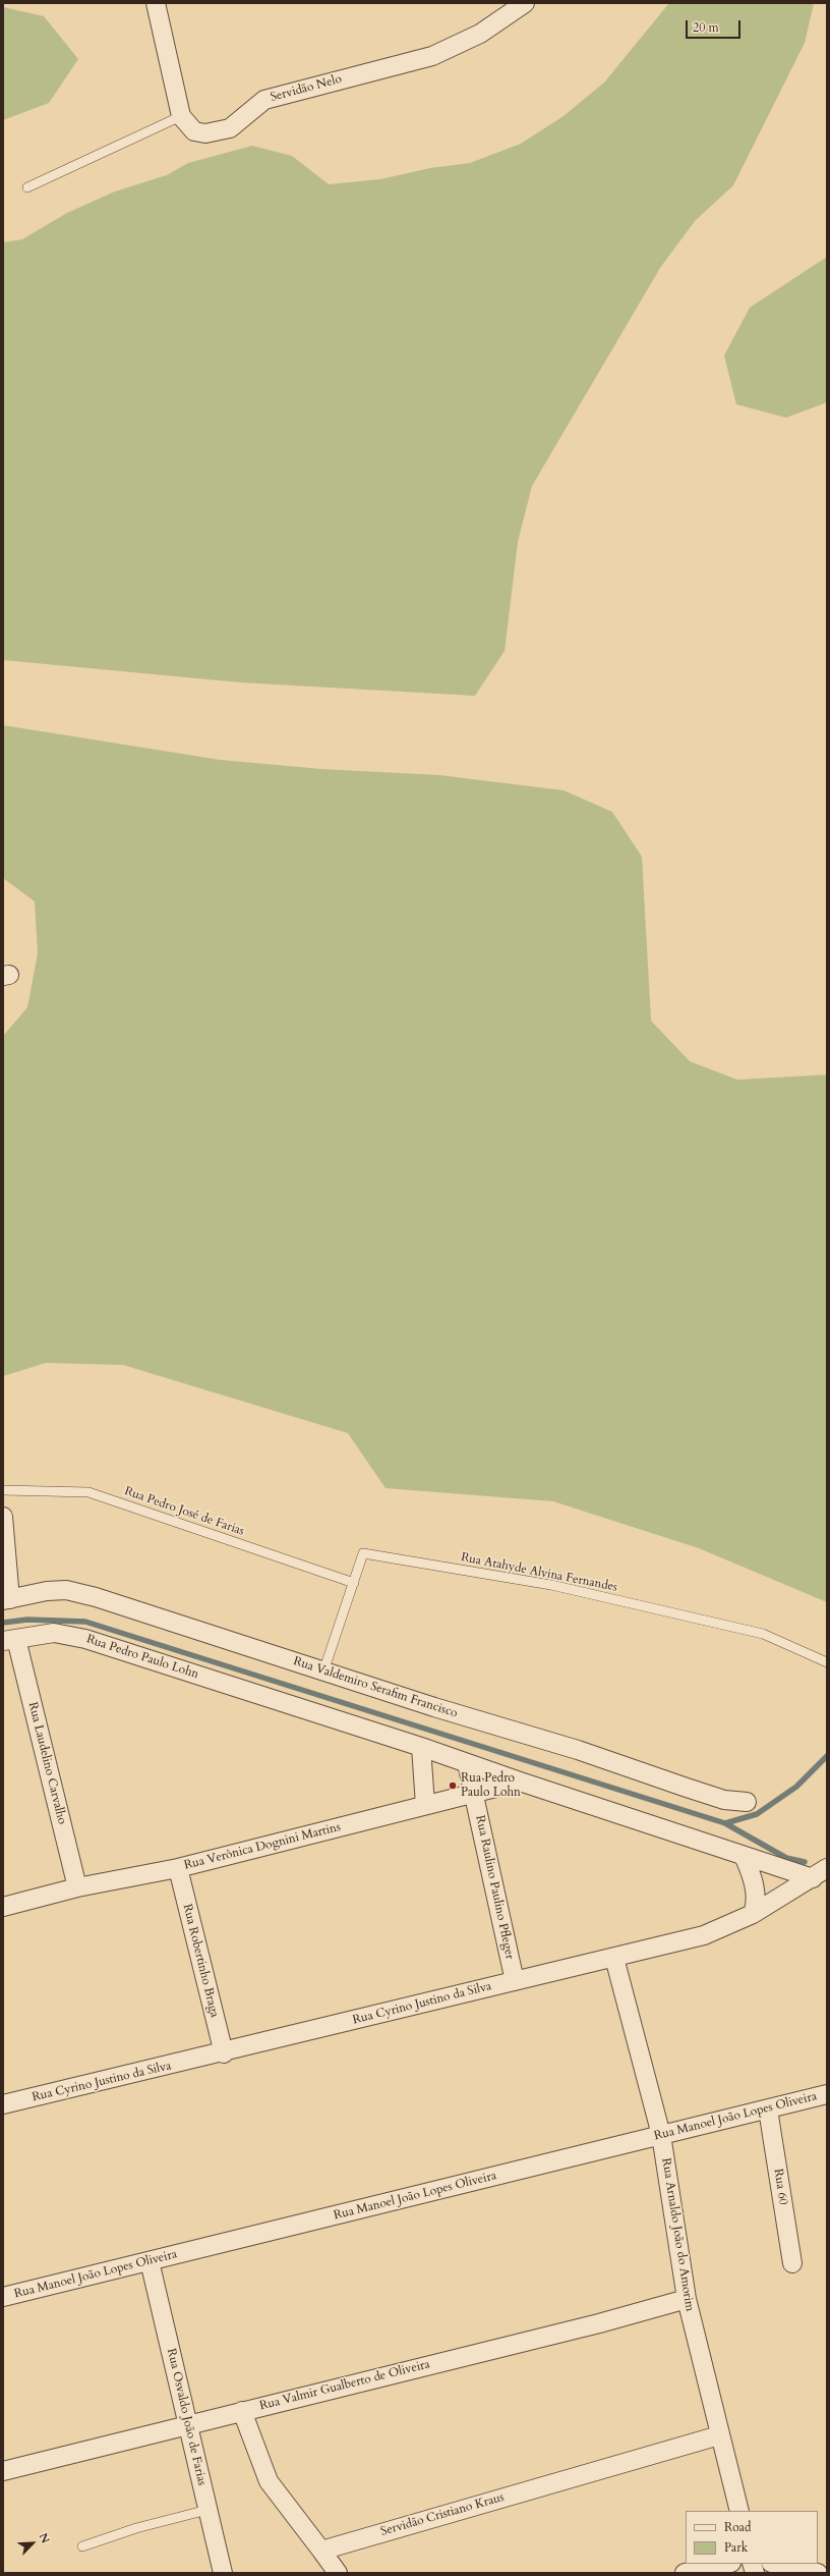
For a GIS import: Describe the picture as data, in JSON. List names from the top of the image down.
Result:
{
  "streets": {
    "street": [
      "Servidão Nelo",
      "Rua Pedro Paulo Lohn",
      "Rua Valdemiro Serafim Francisco",
      "Rua Laudelino Carvalho",
      "Rua Verônica Dognini Martins",
      "Rua Raulino Paulino Pfleger",
      "Rua Robertinho Braga",
      "Rua Cyrino Justino da Silva",
      "Rua Manoel João Lopes Oliveira",
      "Rua 60",
      "Rua Arnaldo João do Amorim",
      "Rua Valmir Gualberto de Oliveira",
      "Rua Osvaldo João de Farias",
      "Servidão Cristiano Kraus"
    ],
    "lane": ["Rua Pedro José de Farias", "Rua Atahyde Alvina Fernandes"]
  },
  "crossings": [
    ["Rua Pedro José de Farias", "Rua Atahyde Alvina Fernandes"],
    ["Rua Atahyde Alvina Fernandes", "Rua Valdemiro Serafim Francisco"],
    ["Rua Pedro Paulo Lohn", "Rua Laudelino Carvalho"],
    ["Rua Pedro Paulo Lohn", "Rua Verônica Dognini Martins"],
    ["Rua Pedro Paulo Lohn", "Rua Raulino Paulino Pfleger"],
    ["Rua Pedro Paulo Lohn", "Rua Cyrino Justino da Silva"],
    ["Rua Laudelino Carvalho", "Rua Verônica Dognini Martins"],
    ["Rua Verônica Dognini Martins", "Rua Raulino Paulino Pfleger"],
    ["Rua Verônica Dognini Martins", "Rua Robertinho Braga"],
    ["Rua Raulino Paulino Pfleger", "Rua Cyrino Justino da Silva"],
    ["Rua Robertinho Braga", "Rua Cyrino Justino da Silva"],
    ["Rua Cyrino Justino da Silva", "Rua Arnaldo João do Amorim"],
    ["Rua Manoel João Lopes Oliveira", "Rua 60"],
    ["Rua Manoel João Lopes Oliveira", "Rua Arnaldo João do Amorim"],
    ["Rua Manoel João Lopes Oliveira", "Rua Osvaldo João de Farias"],
    ["Rua Arnaldo João do Amorim", "Rua Valmir Gualberto de Oliveira"],
    ["Rua Arnaldo João do Amorim", "Servidão Cristiano Kraus"],
    ["Rua Valmir Gualberto de Oliveira", "Rua Osvaldo João de Farias"]
  ],
  "places": ["Rua Pedro Paulo Lohn"],
  "legend": ["Road", "Park"],
  "scale_bar": "20 m",
  "north": "top right"
}
